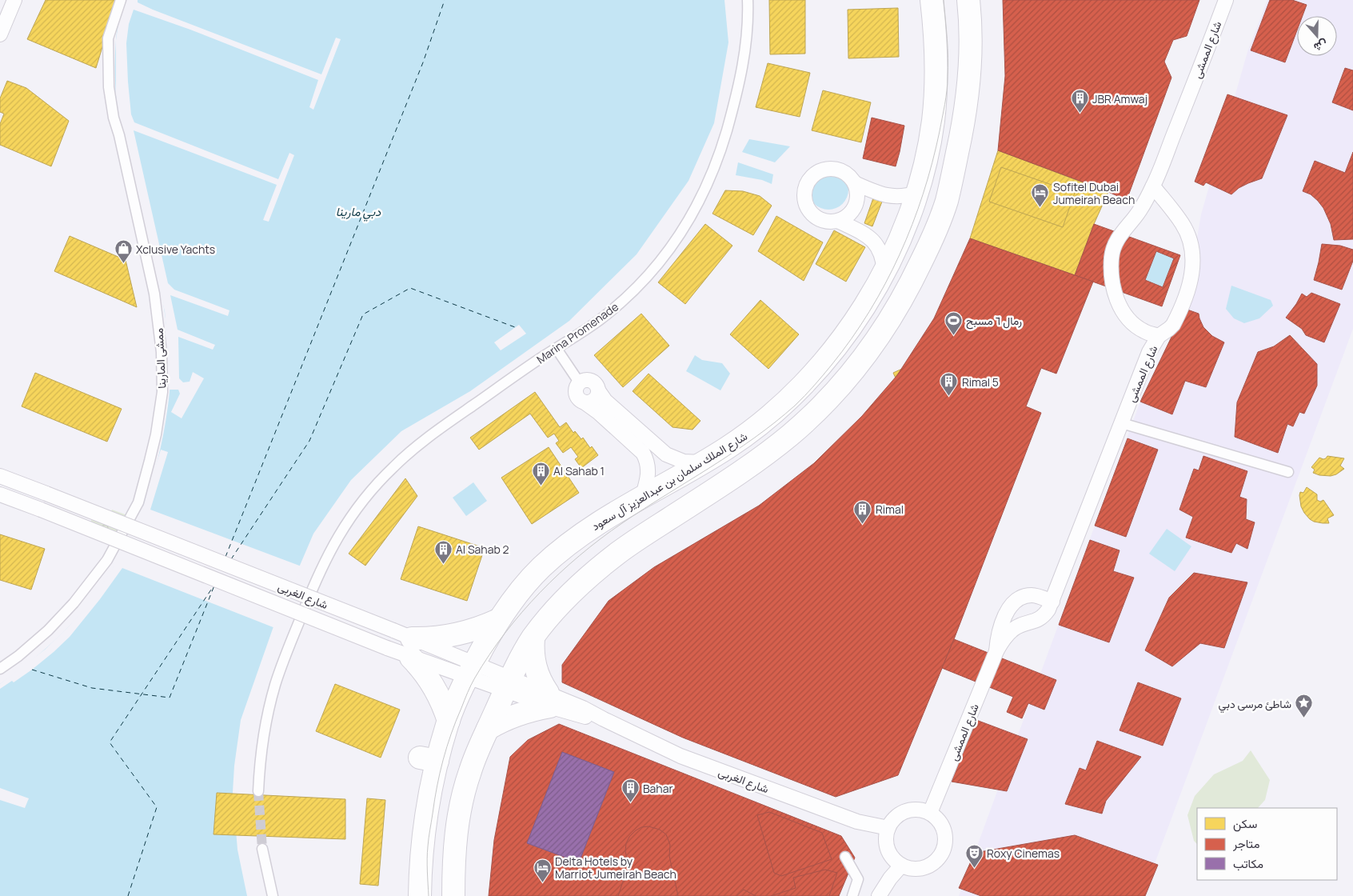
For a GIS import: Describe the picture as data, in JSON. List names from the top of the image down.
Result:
{
  "streets": {
    "main road": ["شارع الملك سلمان بن عبدالعزيز آل سعود"],
    "street": [
      "شارع الممشى",
      "Marina Promenade",
      "ممشى المارينا",
      "شارع الغربى"
    ]
  },
  "crossings": [
    ["شارع الممشى", "شارع الغربى"],
    ["شارع الملك سلمان بن عبدالعزيز آل سعود", "شارع الغربى"]
  ],
  "water": ["دبي مارينا"],
  "places": {
    "building": [
      "JBR Amwaj",
      "Rimal 5",
      "Al Sahab 1",
      "Rimal",
      "Al Sahab 2",
      "Bahar"
    ],
    "hotel": ["Sofitel Dubai Jumeirah Beach", "Delta Hotels by Marriot Jumeirah Beach"],
    "shop": ["Xclusive Yachts"],
    "sports": ["رمال ٦ مسبح"],
    "place": ["شاطئ مرسى دبي"],
    "theatre": ["Roxy Cinemas"]
  },
  "legend": ["سكن", "متاجر", "مكاتب"],
  "north": "bottom"
}
